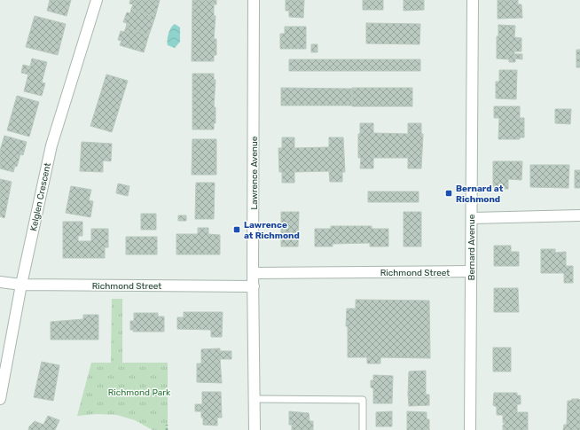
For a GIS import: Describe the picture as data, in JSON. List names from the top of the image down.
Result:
{
  "streets": {
    "street": [
      "Lawrence Avenue",
      "Kelglen Crescent",
      "Bernard Avenue",
      "Richmond Street"
    ]
  },
  "crossings": [
    ["Lawrence Avenue", "Richmond Street"],
    ["Kelglen Crescent", "Richmond Street"],
    ["Bernard Avenue", "Richmond Street"]
  ],
  "parks": ["Richmond Park"],
  "places": {
    "transit": ["Bernard at Richmond", "Lawrence at Richmond"]
  }
}
